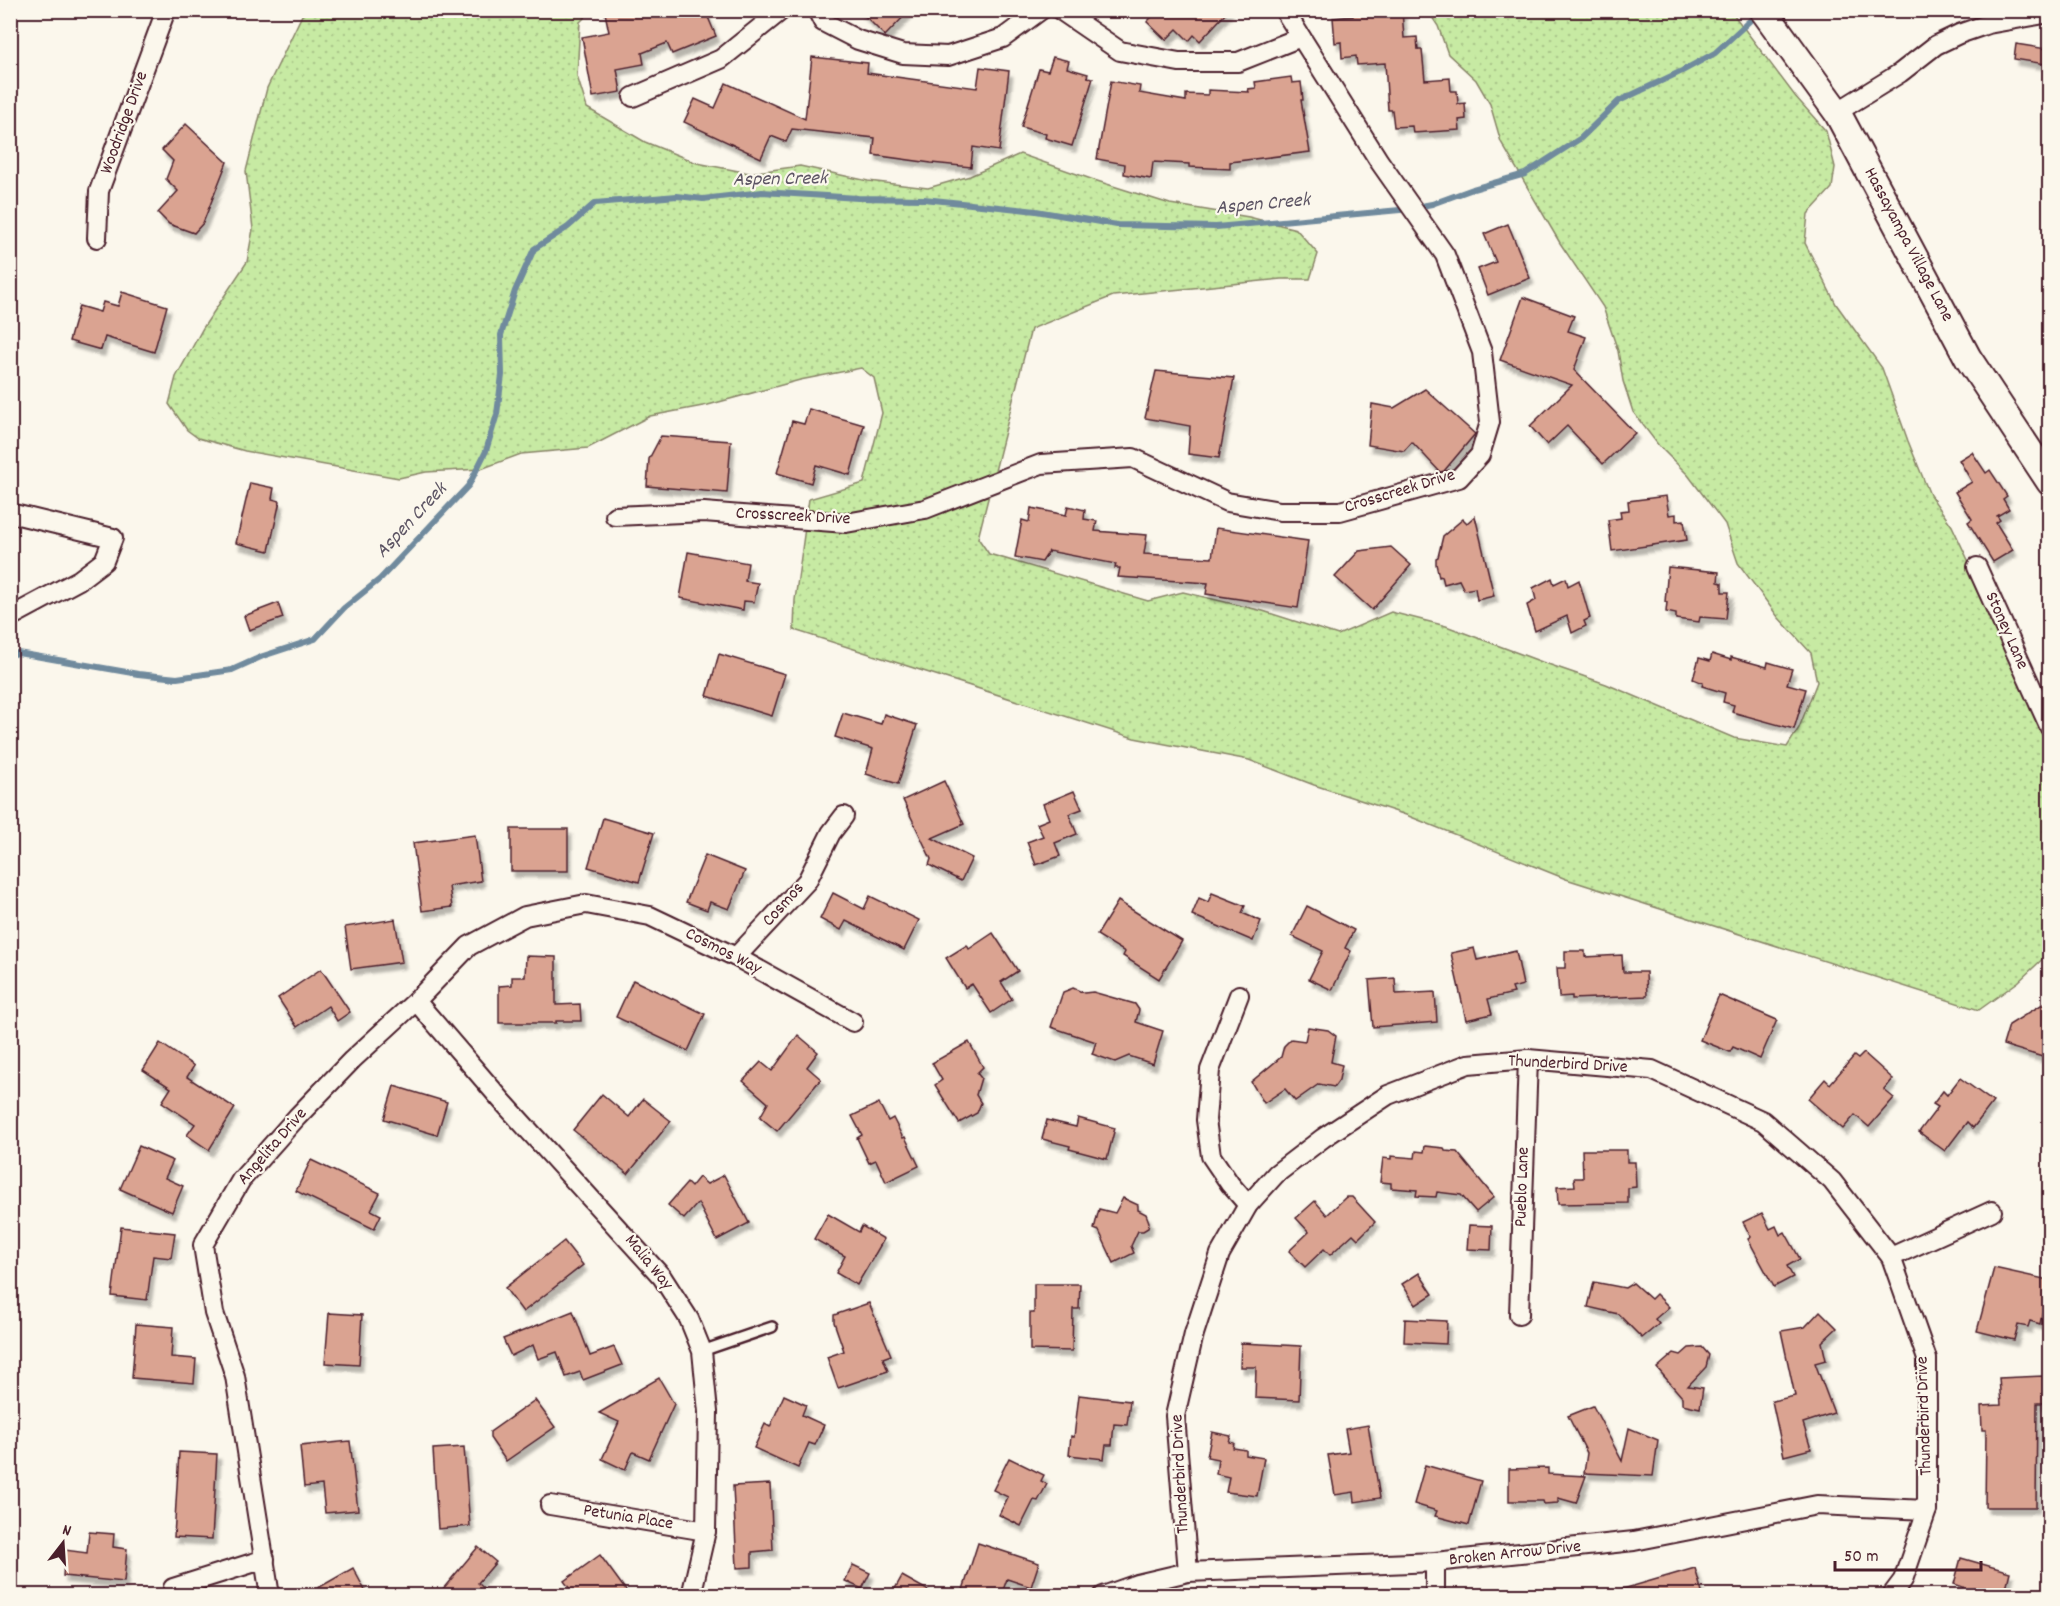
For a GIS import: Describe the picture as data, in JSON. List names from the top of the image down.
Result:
{
  "streets": {
    "street": [
      "Woodridge Drive",
      "Hassayampa Village Lane",
      "Crosscreek Drive",
      "Stoney Lane",
      "Cosmos",
      "Cosmos Way",
      "Thunderbird Drive",
      "Angelita Drive",
      "Pueblo Lane",
      "Malia Way",
      "Petunia Place",
      "Broken Arrow Drive"
    ]
  },
  "crossings": [
    ["Cosmos", "Cosmos Way"],
    ["Cosmos Way", "Angelita Drive"],
    ["Thunderbird Drive", "Pueblo Lane"],
    ["Thunderbird Drive", "Broken Arrow Drive"],
    ["Angelita Drive", "Malia Way"],
    ["Malia Way", "Petunia Place"]
  ],
  "water": ["Aspen Creek"],
  "scale_bar": "50 m",
  "north": "top"
}
